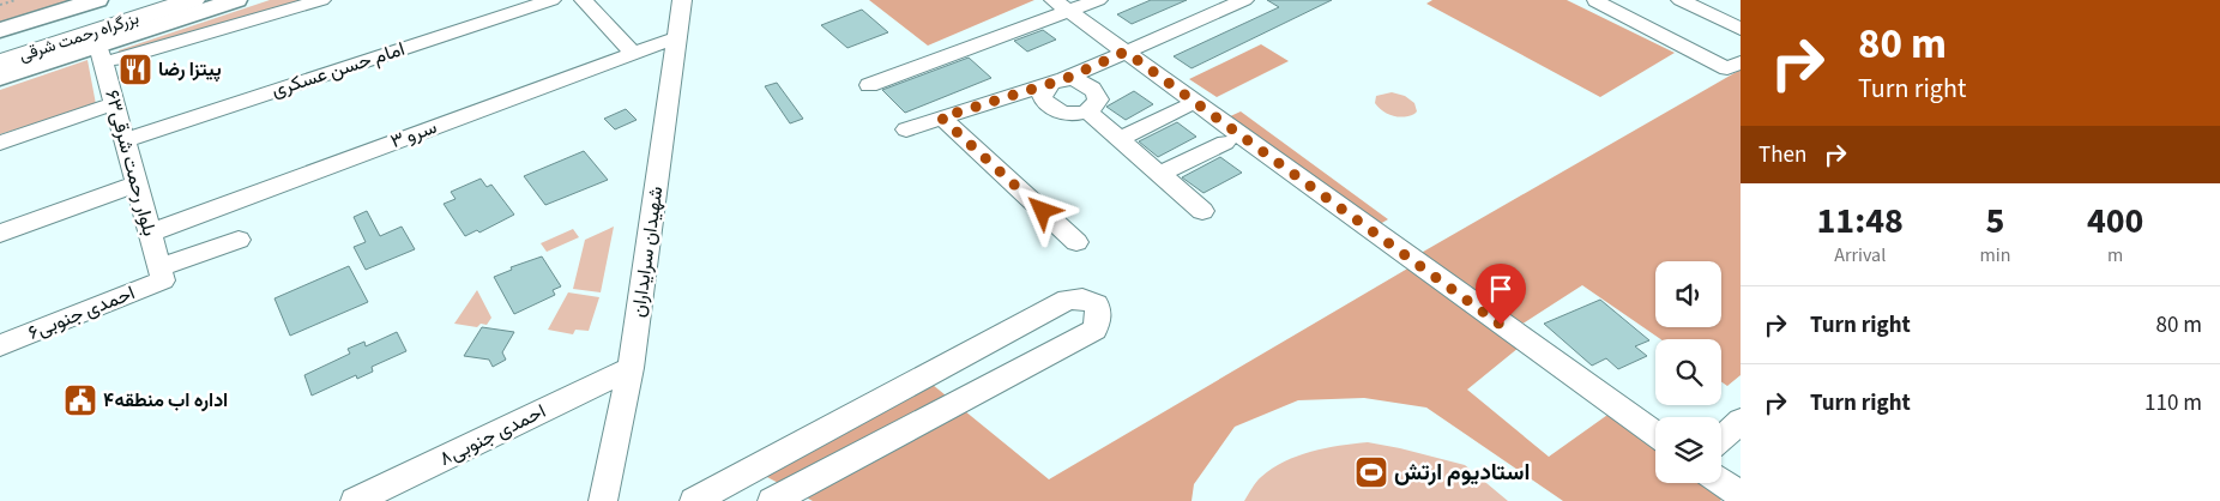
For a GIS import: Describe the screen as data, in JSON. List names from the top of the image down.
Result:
{
  "streets": {
    "highway": ["بزرگراه رحمت شرقی"],
    "street": [
      "امام حسن عسکری",
      "سرو ۳",
      "بلوار رحمت شرقی۶۳",
      "شهیدان سرایداران",
      "احمدی جنوبی۶",
      "احمدی جنوبی۸"
    ]
  },
  "crossings": [
    ["امام حسن عسکری", "بلوار رحمت شرقی۶۳"],
    ["سرو ۳", "بلوار رحمت شرقی۶۳"],
    ["سرو ۳", "شهیدان سرایداران"],
    ["بلوار رحمت شرقی۶۳", "احمدی جنوبی۶"],
    ["شهیدان سرایداران", "احمدی جنوبی۸"]
  ],
  "places": {
    "restaurant": ["پیتزا رضا"],
    "public building": ["اداره اب منطقه۴"],
    "sports": ["استادیوم ارتش"]
  },
  "page": {
    "turn": ["80 m", "Turn right"],
    "then": "Then",
    "eta": [
      "11:48",
      "Arrival",
      "5",
      "min",
      "400",
      "m"
    ],
    "list": [
      {
        "name": "Turn right",
        "value": "80 m"
      },
      {
        "name": "Turn right",
        "value": "110 m"
      }
    ]
  }
}
